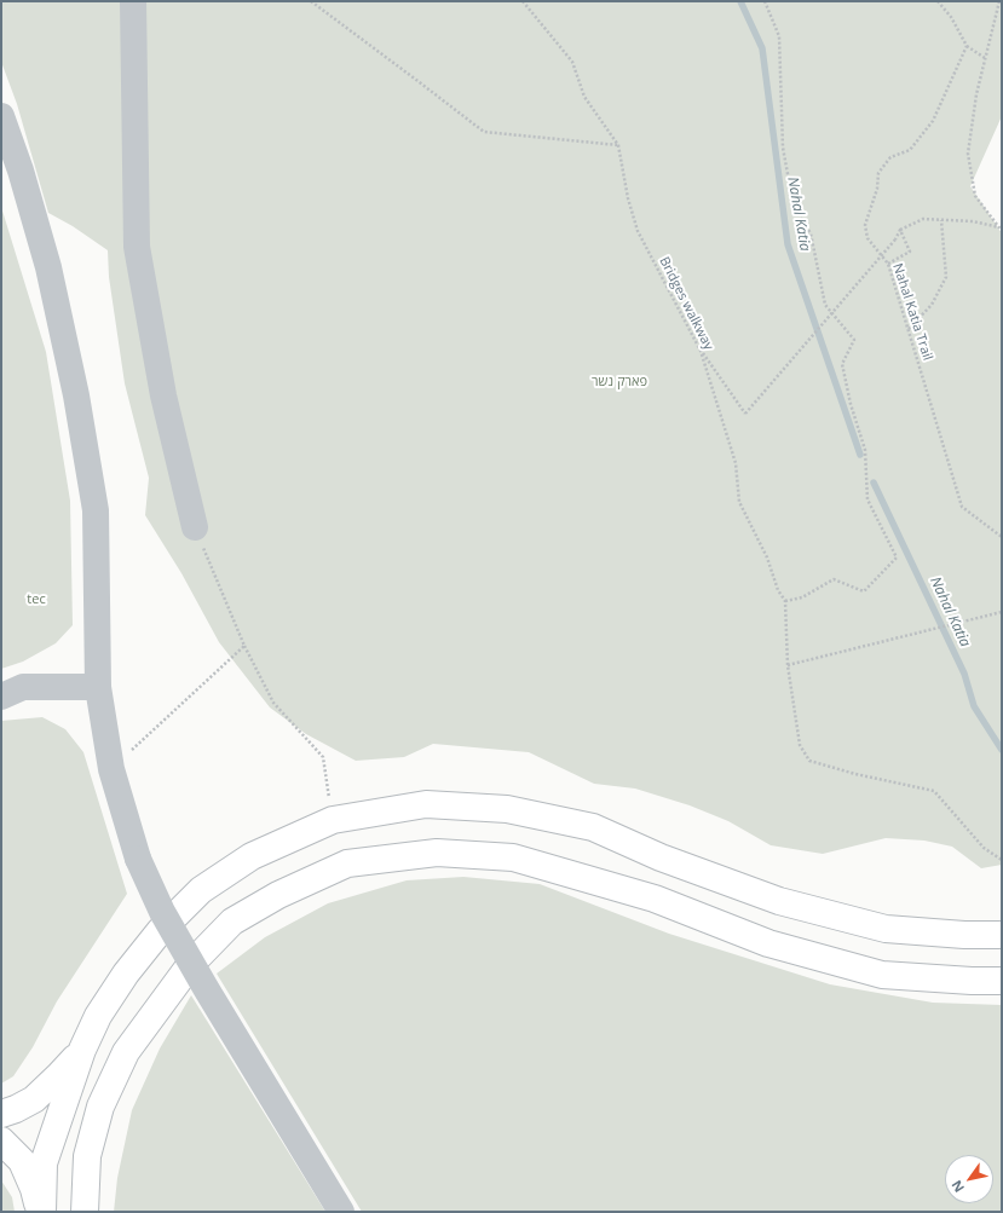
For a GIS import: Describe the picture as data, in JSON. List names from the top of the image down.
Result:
{
  "streets": {
    "path": ["Bridges walkway", "Nahal Katia Trail"]
  },
  "water": ["Nahal Katia"],
  "parks": ["פארק נשר", "tec"],
  "north": "bottom left"
}
